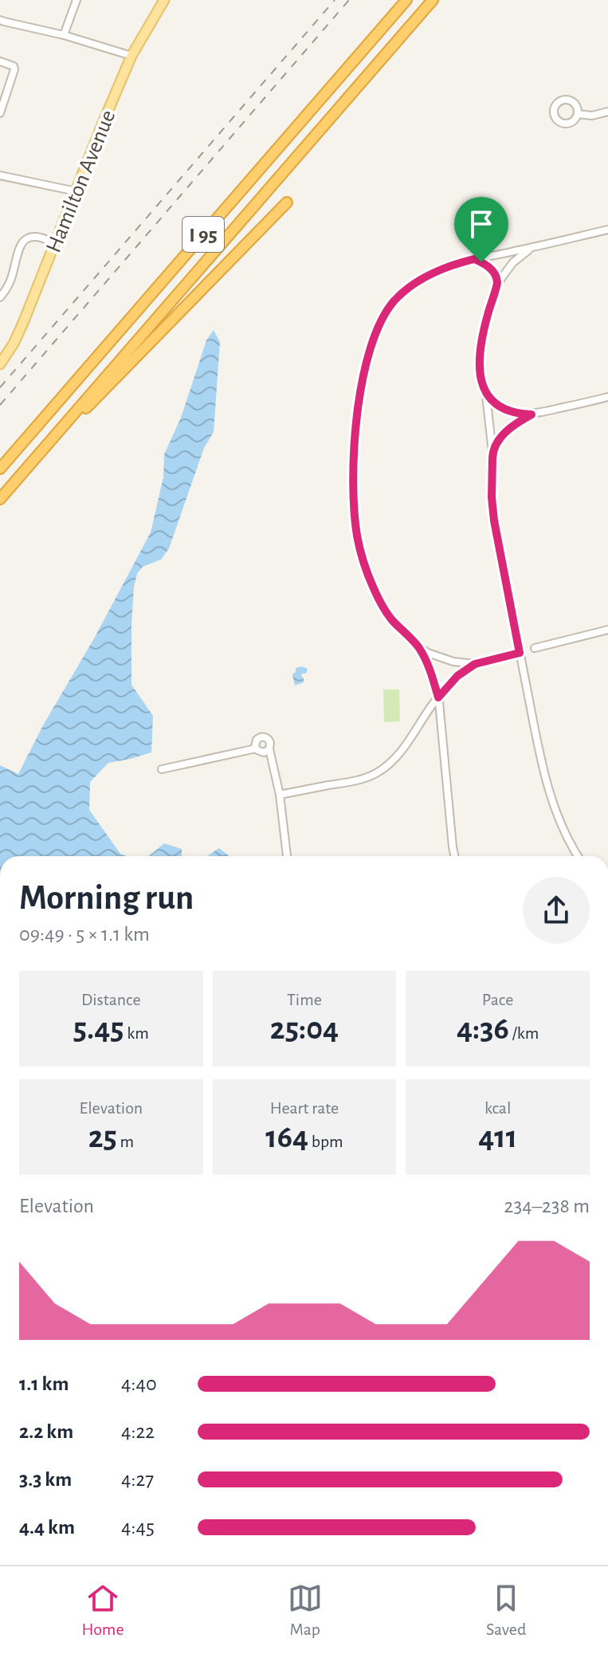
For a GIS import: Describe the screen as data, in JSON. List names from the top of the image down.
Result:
{
  "streets": {
    "highway": ["I 95"],
    "main road": ["Hamilton Avenue"]
  },
  "page": {
    "heading": ["Morning run", "09:49 · 5 × 1.1 km"],
    "stats": [
      ["Distance", "5.45 km"],
      ["Time", "25:04"],
      ["Pace", "4:36 /km"],
      ["Elevation", "25 m"],
      ["Heart rate", "164 bpm"],
      ["kcal", "411"]
    ],
    "chart": ["Elevation", "234–238 m"],
    "list": [
      {
        "name": "1.1 km",
        "note": "4:40"
      },
      {
        "name": "2.2 km",
        "note": "4:22"
      },
      {
        "name": "3.3 km",
        "note": "4:27"
      },
      {
        "name": "4.4 km",
        "note": "4:45"
      }
    ],
    "tabs": ["Home", "Map", "Saved"]
  }
}
